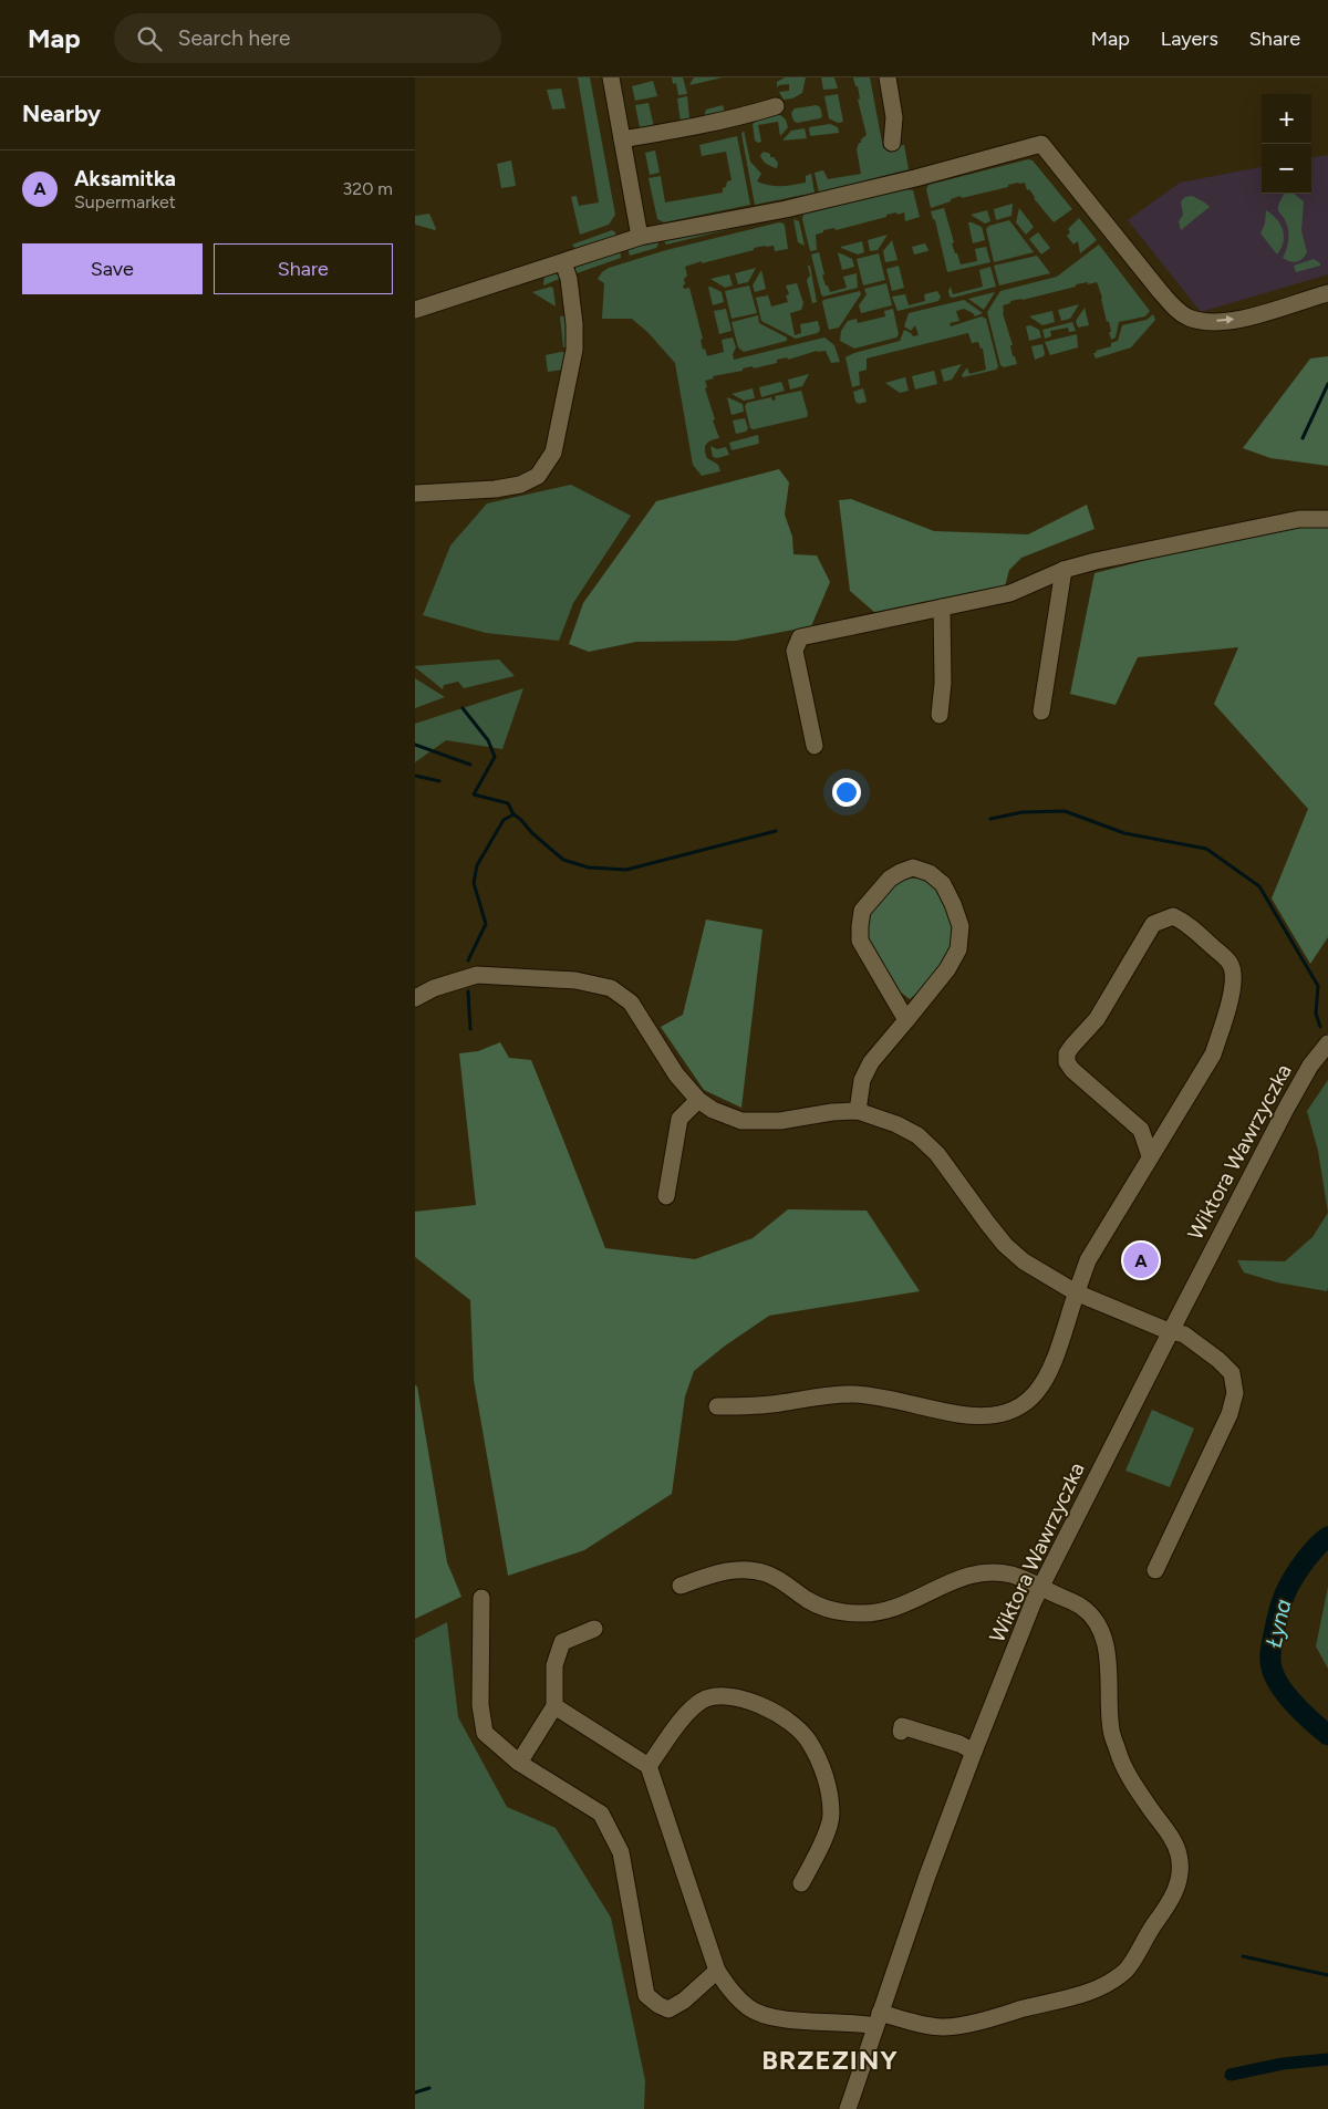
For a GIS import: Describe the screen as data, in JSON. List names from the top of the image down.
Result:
{
  "streets": {
    "street": ["Wiktora Wawrzyczka"]
  },
  "districts": ["BRZEZINY"],
  "water": ["Łyna"],
  "page": {
    "header": "Map",
    "search": "Search here",
    "nav": ["Map", "Layers", "Share"],
    "heading": "Nearby",
    "map_buttons": ["+", "−"],
    "list": [
      {
        "mark": "A",
        "name": "Aksamitka",
        "note": "Supermarket",
        "value": "320 m"
      }
    ],
    "buttons": ["Save", "Share"],
    "pins": "A"
  }
}
